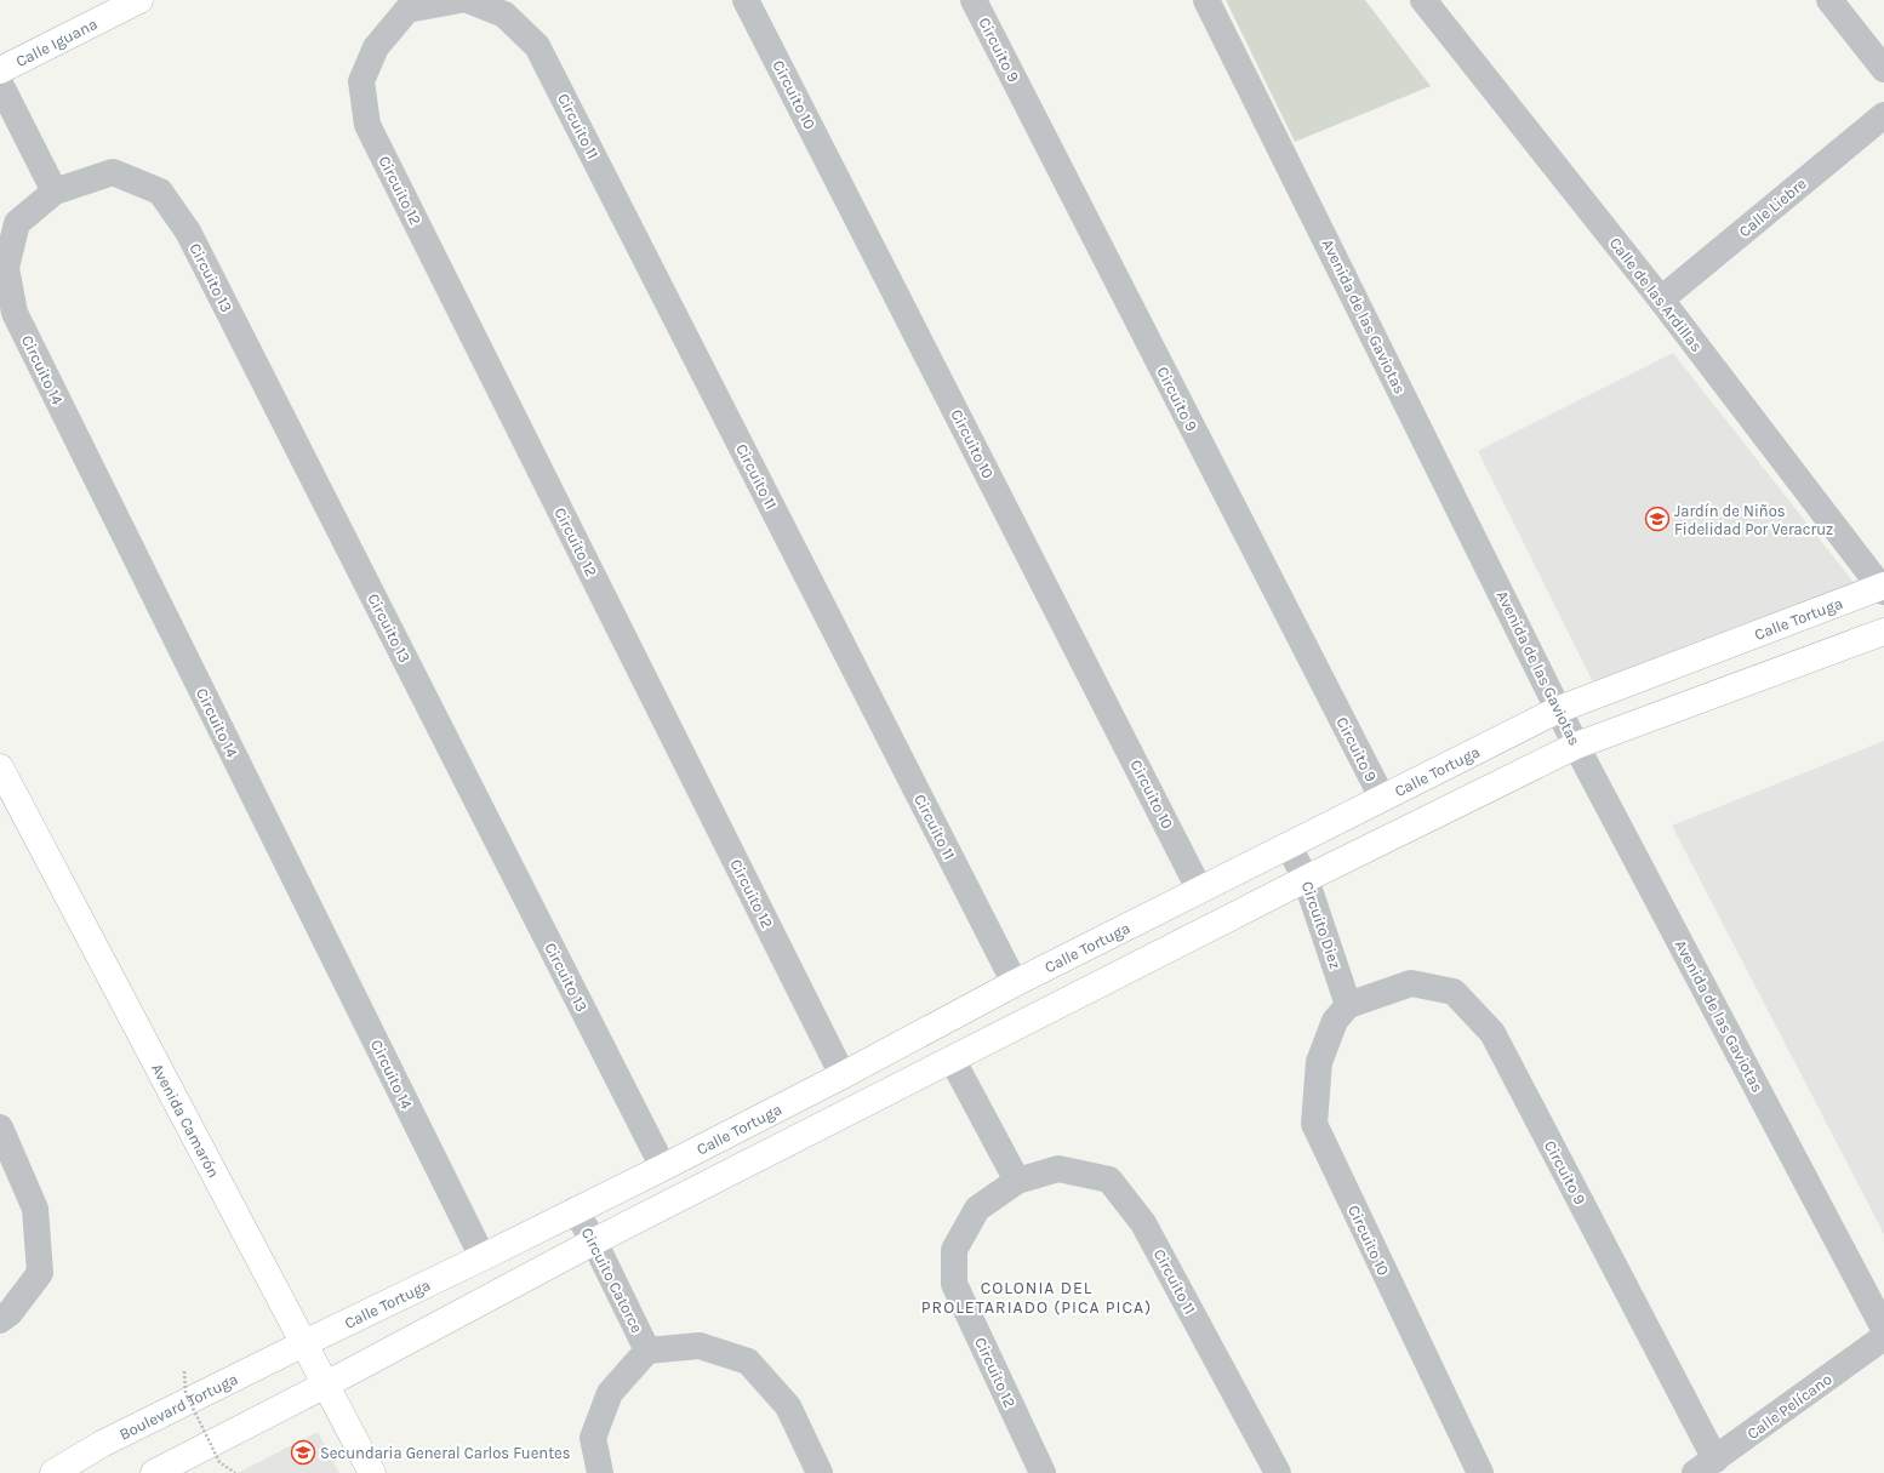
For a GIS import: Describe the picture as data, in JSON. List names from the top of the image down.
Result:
{
  "streets": {
    "street": [
      "Calle Iguana",
      "Circuito 9",
      "Circuito 10",
      "Circuito 11",
      "Circuito 12",
      "Calle Liebre",
      "Circuito 13",
      "Calle de las Ardillas",
      "Avenida de las Gaviotas",
      "Circuito 14",
      "Calle Tortuga",
      "Circuito Diez",
      "Avenida Camarón",
      "Circuito Catorce",
      "Boulevard Tortuga",
      "Calle Pelícano"
    ]
  },
  "crossings": [
    ["Circuito 9", "Circuito 10"],
    ["Circuito 9", "Calle Tortuga"],
    ["Circuito 9", "Circuito Diez"],
    ["Circuito 9", "Calle Pelícano"],
    ["Circuito 10", "Calle Tortuga"],
    ["Circuito 10", "Circuito Diez"],
    ["Circuito 11", "Circuito 12"],
    ["Circuito 11", "Calle Tortuga"],
    ["Circuito 12", "Calle Tortuga"],
    ["Calle Liebre", "Calle de las Ardillas"],
    ["Circuito 13", "Circuito 14"],
    ["Circuito 13", "Calle Tortuga"],
    ["Calle de las Ardillas", "Calle Tortuga"],
    ["Avenida de las Gaviotas", "Calle Tortuga"],
    ["Circuito 14", "Calle Tortuga"],
    ["Calle Tortuga", "Circuito Diez"],
    ["Calle Tortuga", "Avenida Camarón"],
    ["Calle Tortuga", "Circuito Catorce"],
    ["Calle Tortuga", "Boulevard Tortuga"],
    ["Avenida Camarón", "Boulevard Tortuga"]
  ],
  "districts": ["COLONIA DEL PROLETARIADO (PICA PICA)"],
  "places": {
    "school or university": ["Jardín de Niños Fidelidad Por Veracruz", "Secundaria General Carlos Fuentes"]
  }
}
